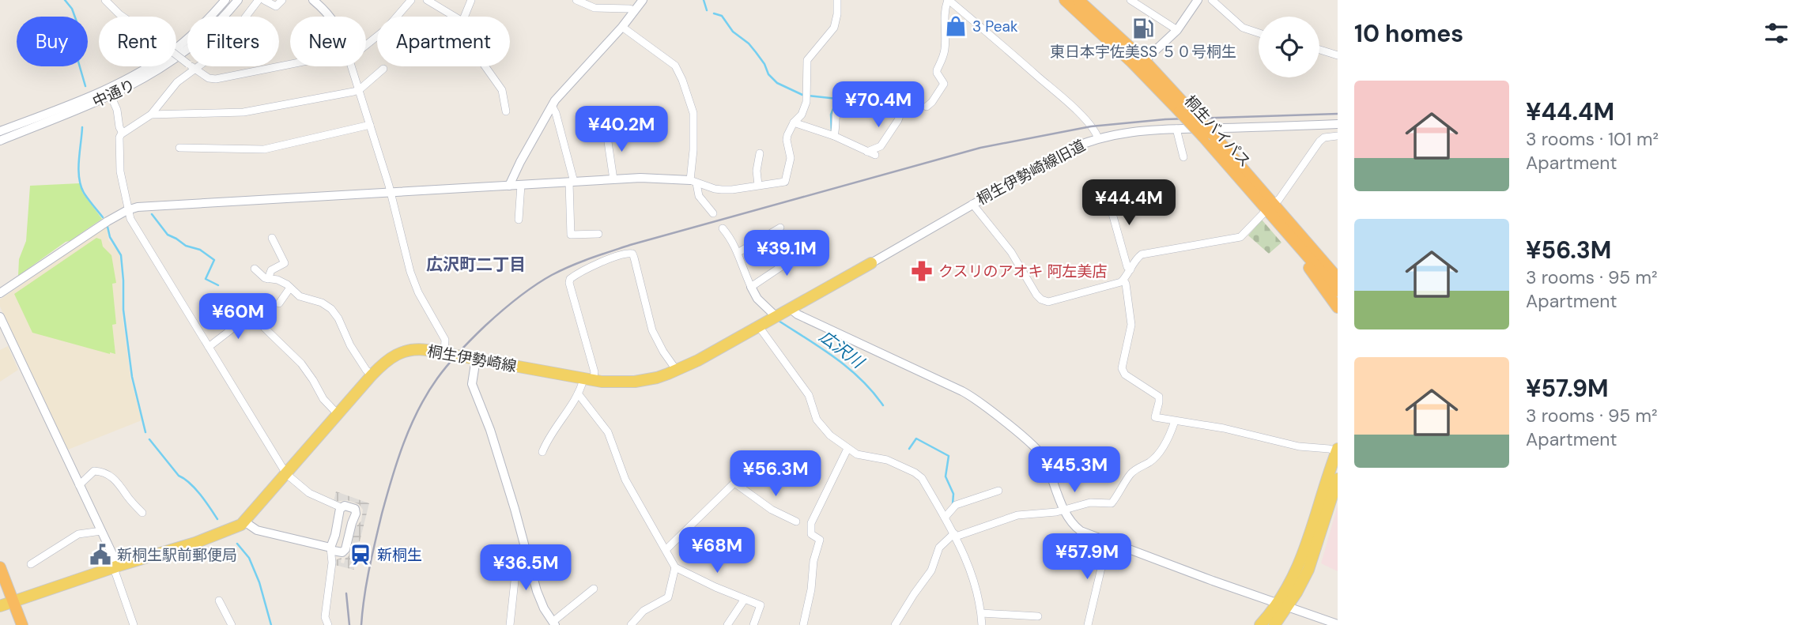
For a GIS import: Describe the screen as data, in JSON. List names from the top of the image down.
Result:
{
  "streets": {
    "highway": ["桐生バイパス"],
    "main road": ["桐生伊勢崎線"],
    "street": ["中通り", "桐生伊勢崎線旧道"]
  },
  "crossings": [
    ["桐生伊勢崎線旧道", "桐生伊勢崎線"]
  ],
  "districts": ["広沢町二丁目"],
  "water": ["広沢川"],
  "places": {
    "shop": ["3 Peak"],
    "fuel station": ["東日本宇佐美SS ５０号桐生"],
    "pharmacy": ["クスリのアオキ 阿左美店"],
    "public building": ["新桐生駅前郵便局"],
    "station": ["新桐生"]
  },
  "page": {
    "heading": "10 homes",
    "chip": [
      "Buy",
      "Rent",
      "Filters",
      "New",
      "Apartment"
    ],
    "list": [
      {
        "name": "¥44.4M",
        "note": "3 rooms · 101 m² · Apartment"
      },
      {
        "name": "¥56.3M",
        "note": "3 rooms · 95 m² · Apartment"
      },
      {
        "name": "¥57.9M",
        "note": "3 rooms · 95 m² · Apartment"
      }
    ],
    "price": [
      "¥70.4M",
      "¥40.2M",
      "¥44.4M",
      "¥39.1M",
      "¥60M",
      "¥45.3M",
      "¥56.3M",
      "¥68M",
      "¥57.9M",
      "¥36.5M"
    ]
  }
}
